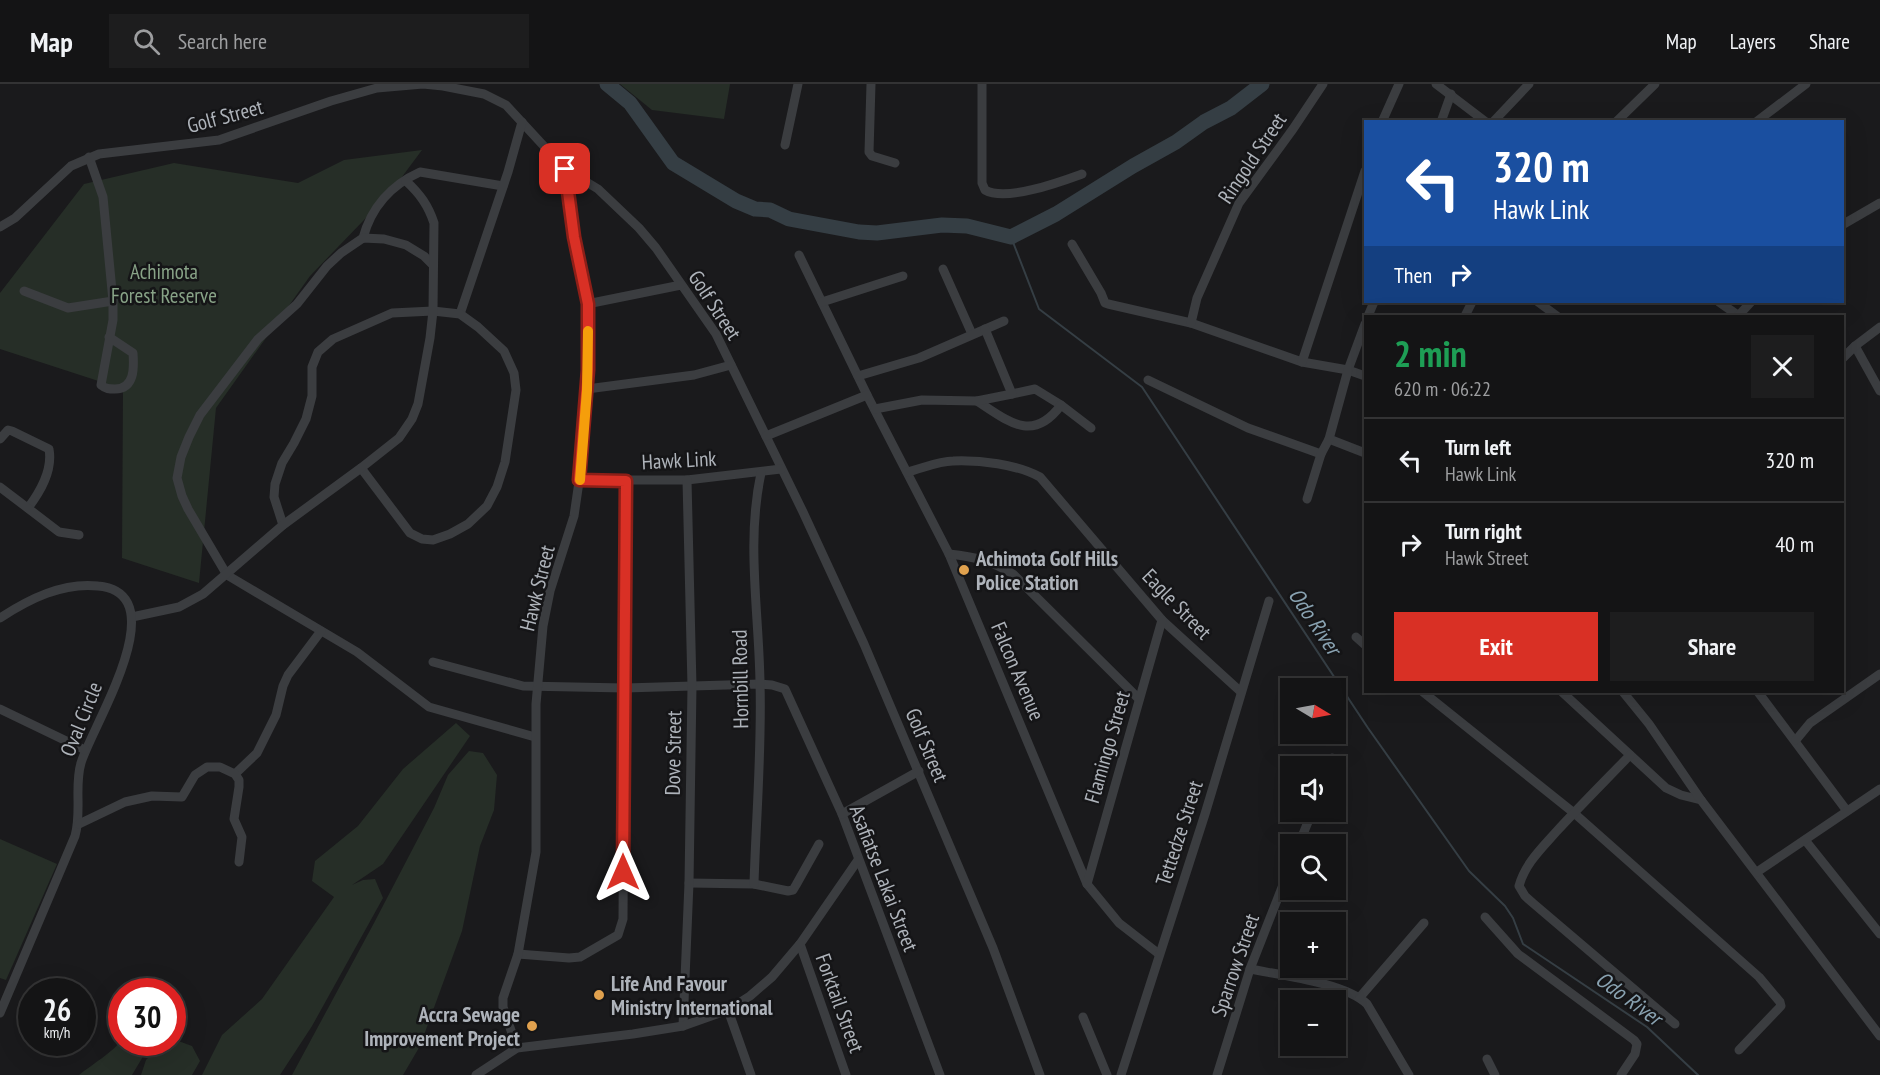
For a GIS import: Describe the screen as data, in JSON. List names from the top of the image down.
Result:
{
  "streets": {
    "street": [
      "Golf Street",
      "Ringold Street",
      "Hawk Link",
      "Hawk Street",
      "Eagle Street",
      "Falcon Avenue",
      "Hornbill Road",
      "Oval Circle",
      "Flamingo Street",
      "Dove Street",
      "Tettedze Street",
      "Asafiatse Lakai Street",
      "Sparrow Street",
      "Forktail Street"
    ]
  },
  "crossings": [
    ["Golf Street", "Hawk Link"],
    ["Golf Street", "Hawk Street"],
    ["Hawk Link", "Hawk Street"],
    ["Hawk Link", "Hornbill Road"],
    ["Hawk Link", "Dove Street"],
    ["Eagle Street", "Falcon Avenue"],
    ["Eagle Street", "Flamingo Street"],
    ["Eagle Street", "Tettedze Street"],
    ["Falcon Avenue", "Flamingo Street"],
    ["Falcon Avenue", "Tettedze Street"],
    ["Hornbill Road", "Asafiatse Lakai Street"]
  ],
  "water": ["Odo River"],
  "parks": ["Achimota Forest Reserve"],
  "places": ["Achimota Golf Hills Police Station", "Life And Favour Ministry International", "Accra Sewage Improvement Project"],
  "north": "right",
  "page": {
    "header": "Map",
    "search": "Search here",
    "nav": ["Map", "Layers", "Share"],
    "turn": ["320 m", "Hawk Link"],
    "then": "Then",
    "heading": ["2 min", "620 m · 06:22"],
    "list": [
      {
        "name": "Turn left",
        "note": "Hawk Link",
        "value": "320 m"
      },
      {
        "name": "Turn right",
        "note": "Hawk Street",
        "value": "40 m"
      }
    ],
    "buttons": ["Exit", "Share"],
    "map_buttons": ["+", "−"],
    "speed": "26 km/h",
    "limit": "30"
  }
}
